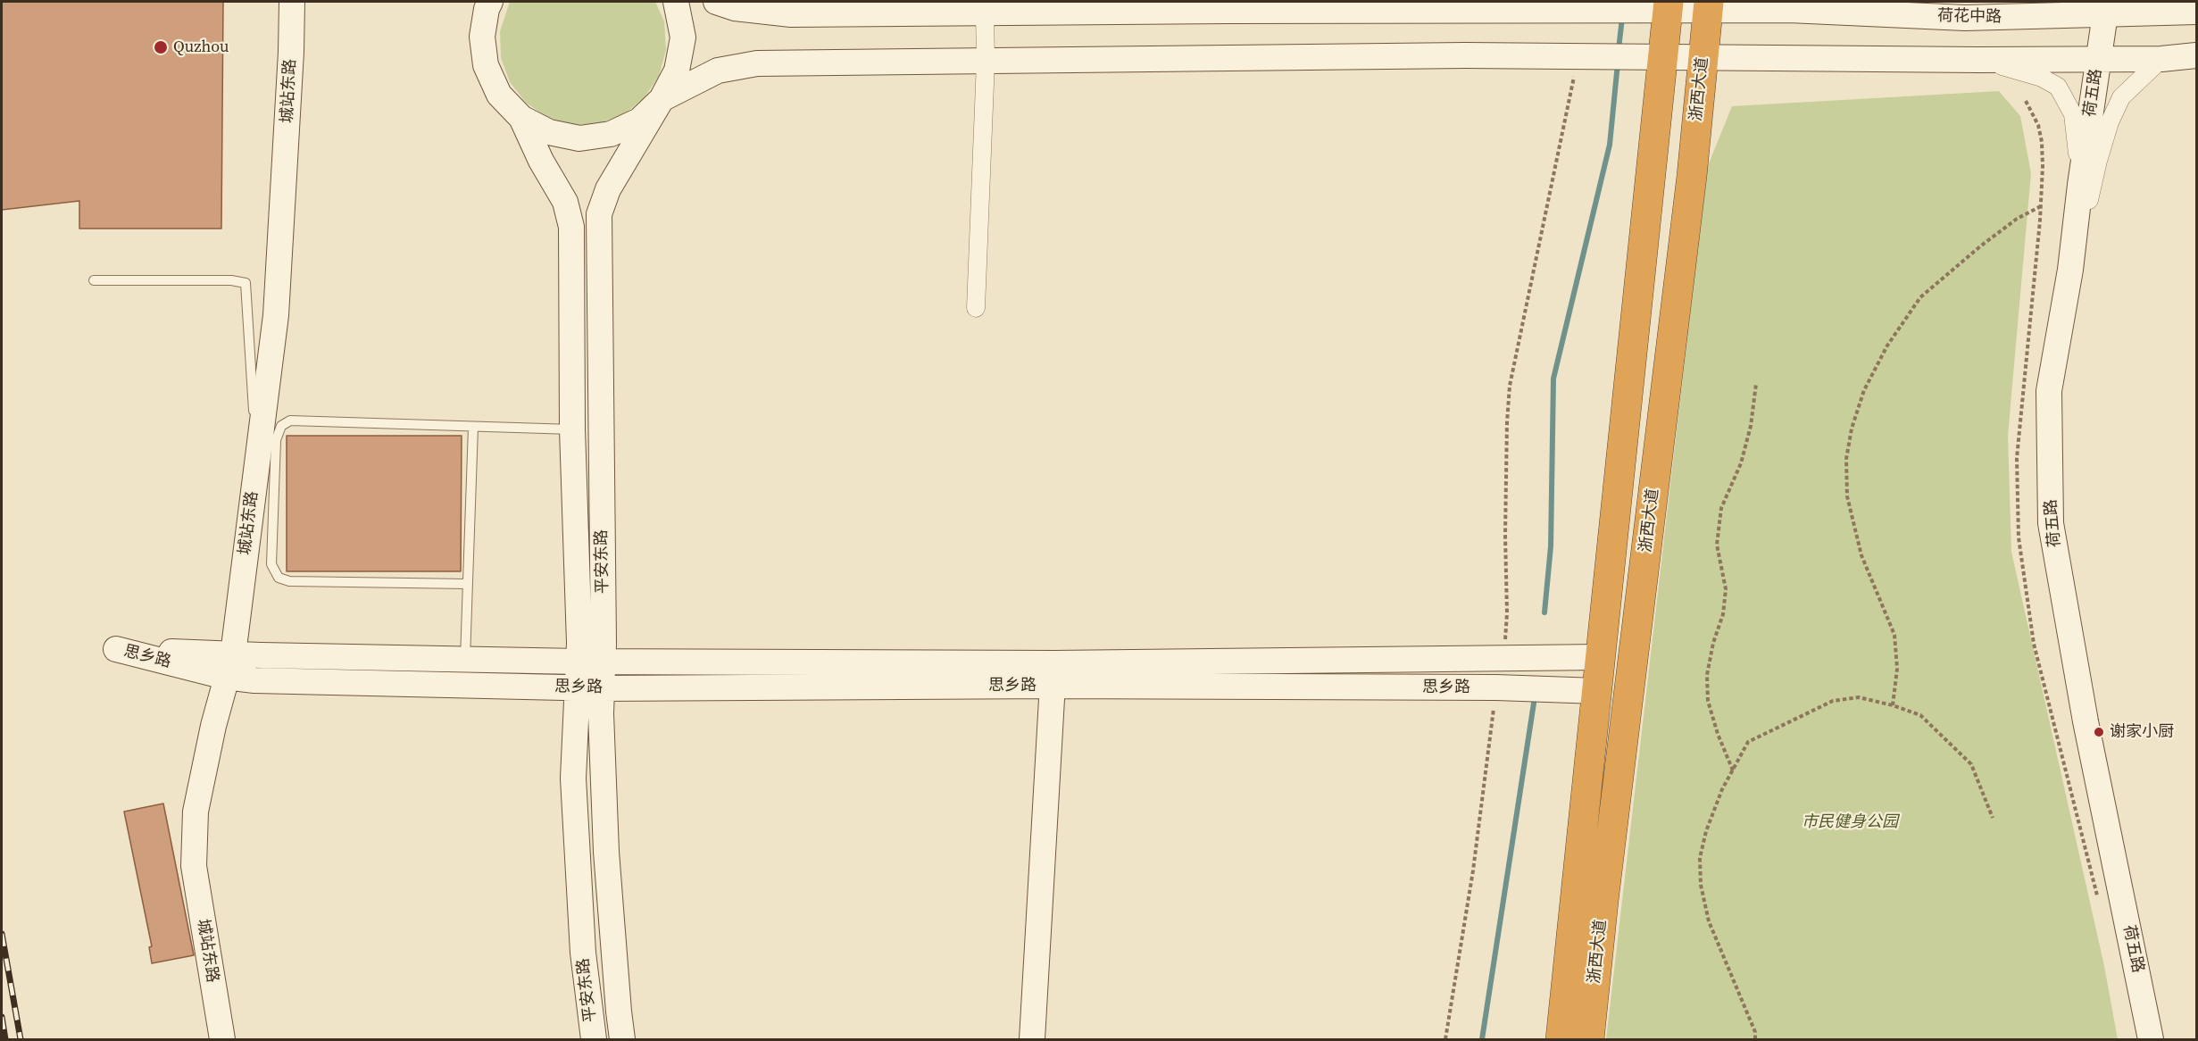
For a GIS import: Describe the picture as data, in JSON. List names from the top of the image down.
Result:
{
  "streets": {
    "highway": ["浙西大道"],
    "main road": [
      "荷花中路",
      "城站东路",
      "荷五路",
      "平安东路",
      "思乡路"
    ]
  },
  "crossings": [
    ["荷花中路", "浙西大道"],
    ["荷花中路", "荷五路"],
    ["浙西大道", "思乡路"],
    ["城站东路", "思乡路"],
    ["平安东路", "思乡路"]
  ],
  "parks": ["市民健身公园"],
  "places": ["Quzhou", "谢家小厨"]
}
